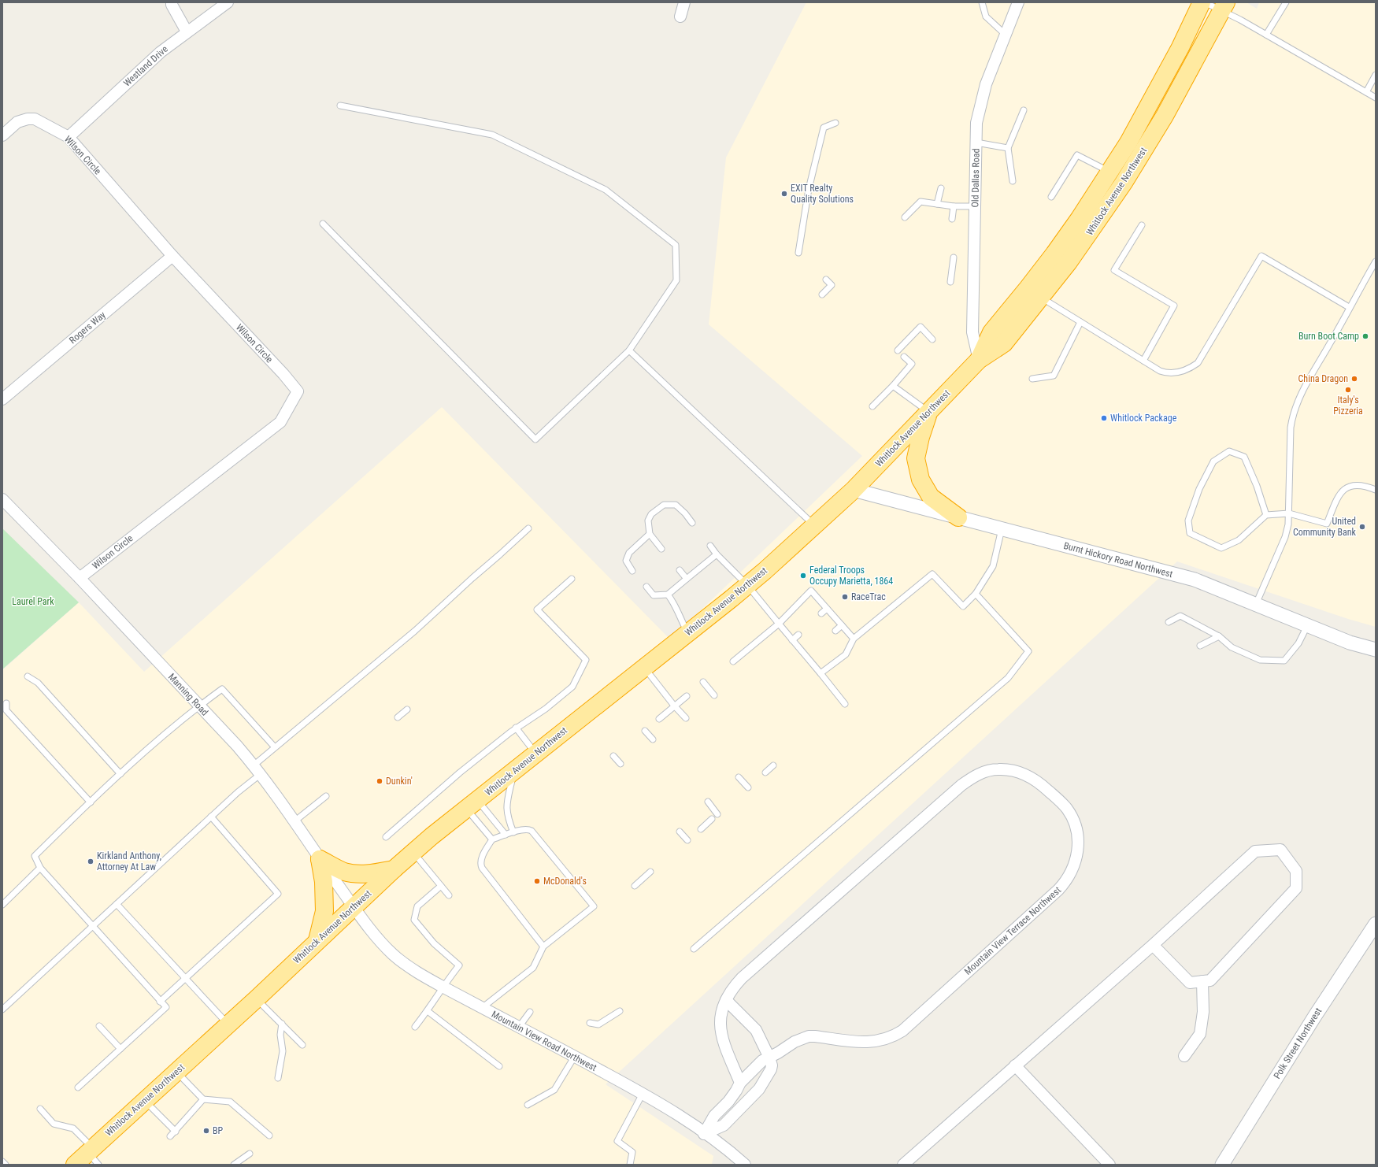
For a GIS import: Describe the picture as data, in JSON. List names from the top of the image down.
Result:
{
  "streets": {
    "highway": ["Whitlock Avenue Northwest"],
    "street": [
      "Westland Drive",
      "Wilson Circle",
      "Old Dallas Road",
      "Rogers Way",
      "Burnt Hickory Road Northwest",
      "Manning Road",
      "Mountain View Terrace Northwest",
      "Mountain View Road Northwest",
      "Polk Street Northwest"
    ]
  },
  "crossings": [
    ["Westland Drive", "Wilson Circle"],
    ["Wilson Circle", "Rogers Way"],
    ["Wilson Circle", "Manning Road"],
    ["Old Dallas Road", "Whitlock Avenue Northwest"],
    ["Whitlock Avenue Northwest", "Burnt Hickory Road Northwest"],
    ["Whitlock Avenue Northwest", "Manning Road"],
    ["Whitlock Avenue Northwest", "Mountain View Road Northwest"],
    ["Manning Road", "Mountain View Road Northwest"],
    ["Mountain View Terrace Northwest", "Mountain View Road Northwest"]
  ],
  "parks": ["Laurel Park"],
  "places": [
    "EXIT Realty Quality Solutions",
    "Burn Boot Camp",
    "China Dragon",
    "Italy's Pizzeria",
    "Whitlock Package",
    "United Community Bank",
    "Federal Troops Occupy Marietta, 1864",
    "RaceTrac",
    "Dunkin'",
    "Kirkland Anthony, Attorney At Law",
    "McDonald's",
    "BP"
  ]
}
